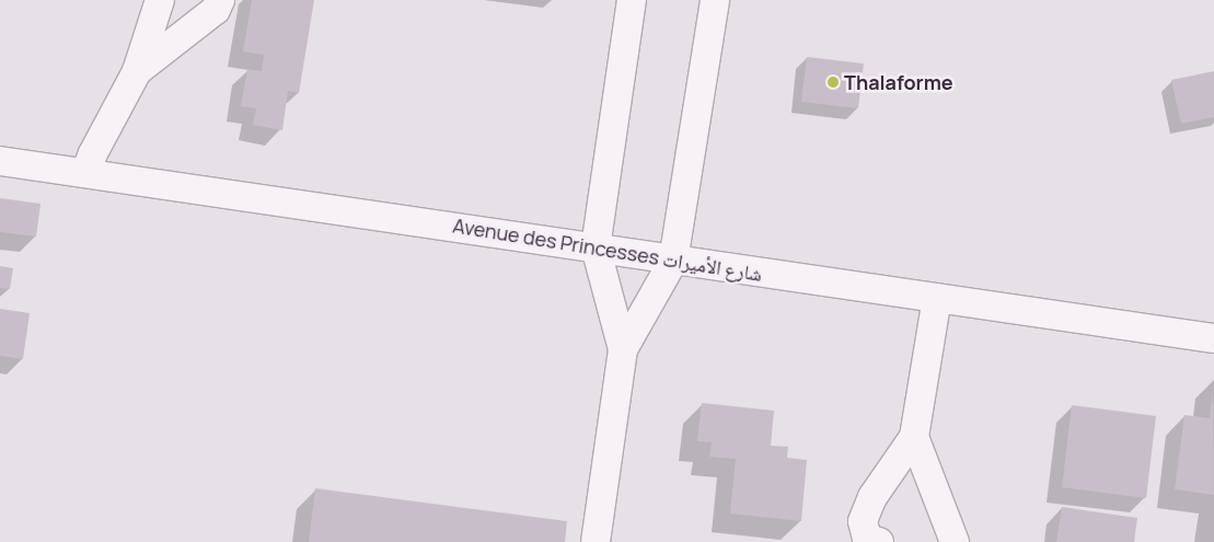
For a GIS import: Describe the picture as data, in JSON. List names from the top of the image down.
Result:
{
  "streets": {
    "street": ["Avenue des Princesses شارع الأميرات"]
  },
  "places": ["Thalaforme"]
}
